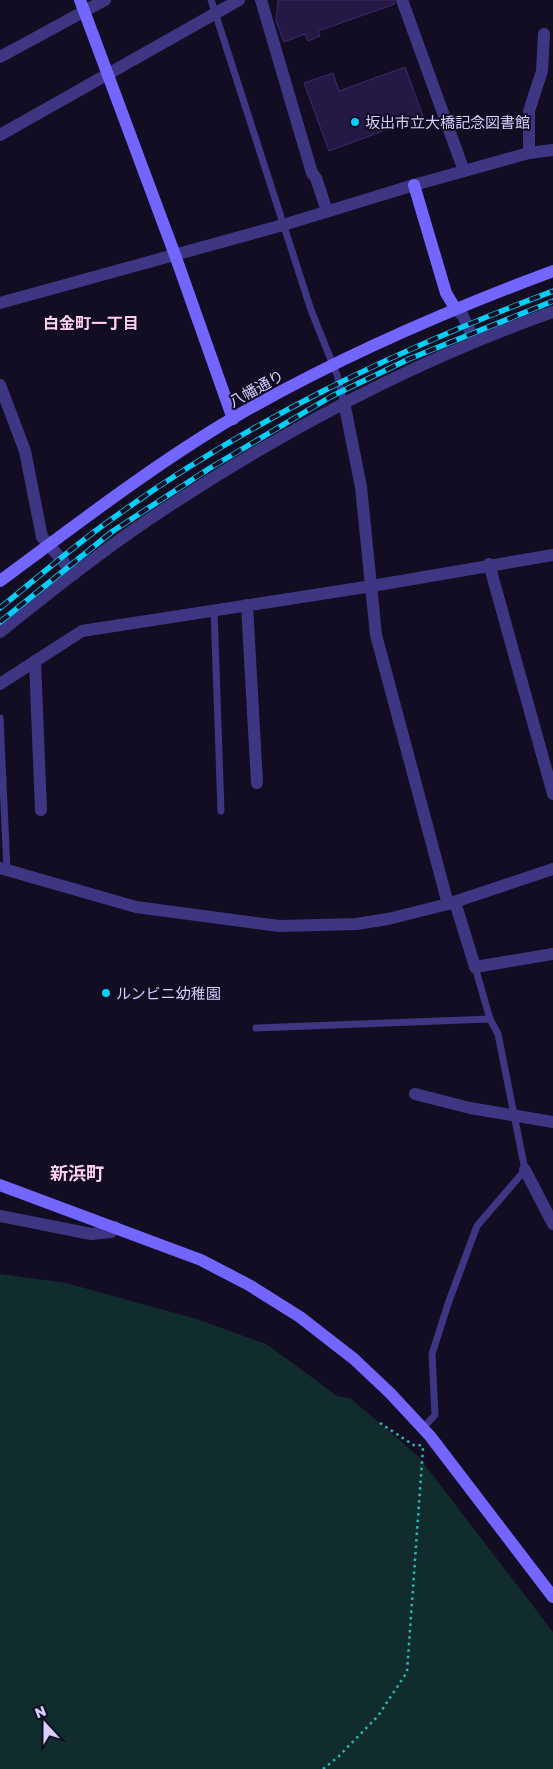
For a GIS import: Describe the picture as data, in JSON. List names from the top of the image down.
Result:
{
  "streets": {
    "street": ["八幡通り"]
  },
  "districts": ["白金町一丁目", "新浜町"],
  "places": ["坂出市立大橋記念図書館", "ルンビニ幼稚園"],
  "north": "top"
}
